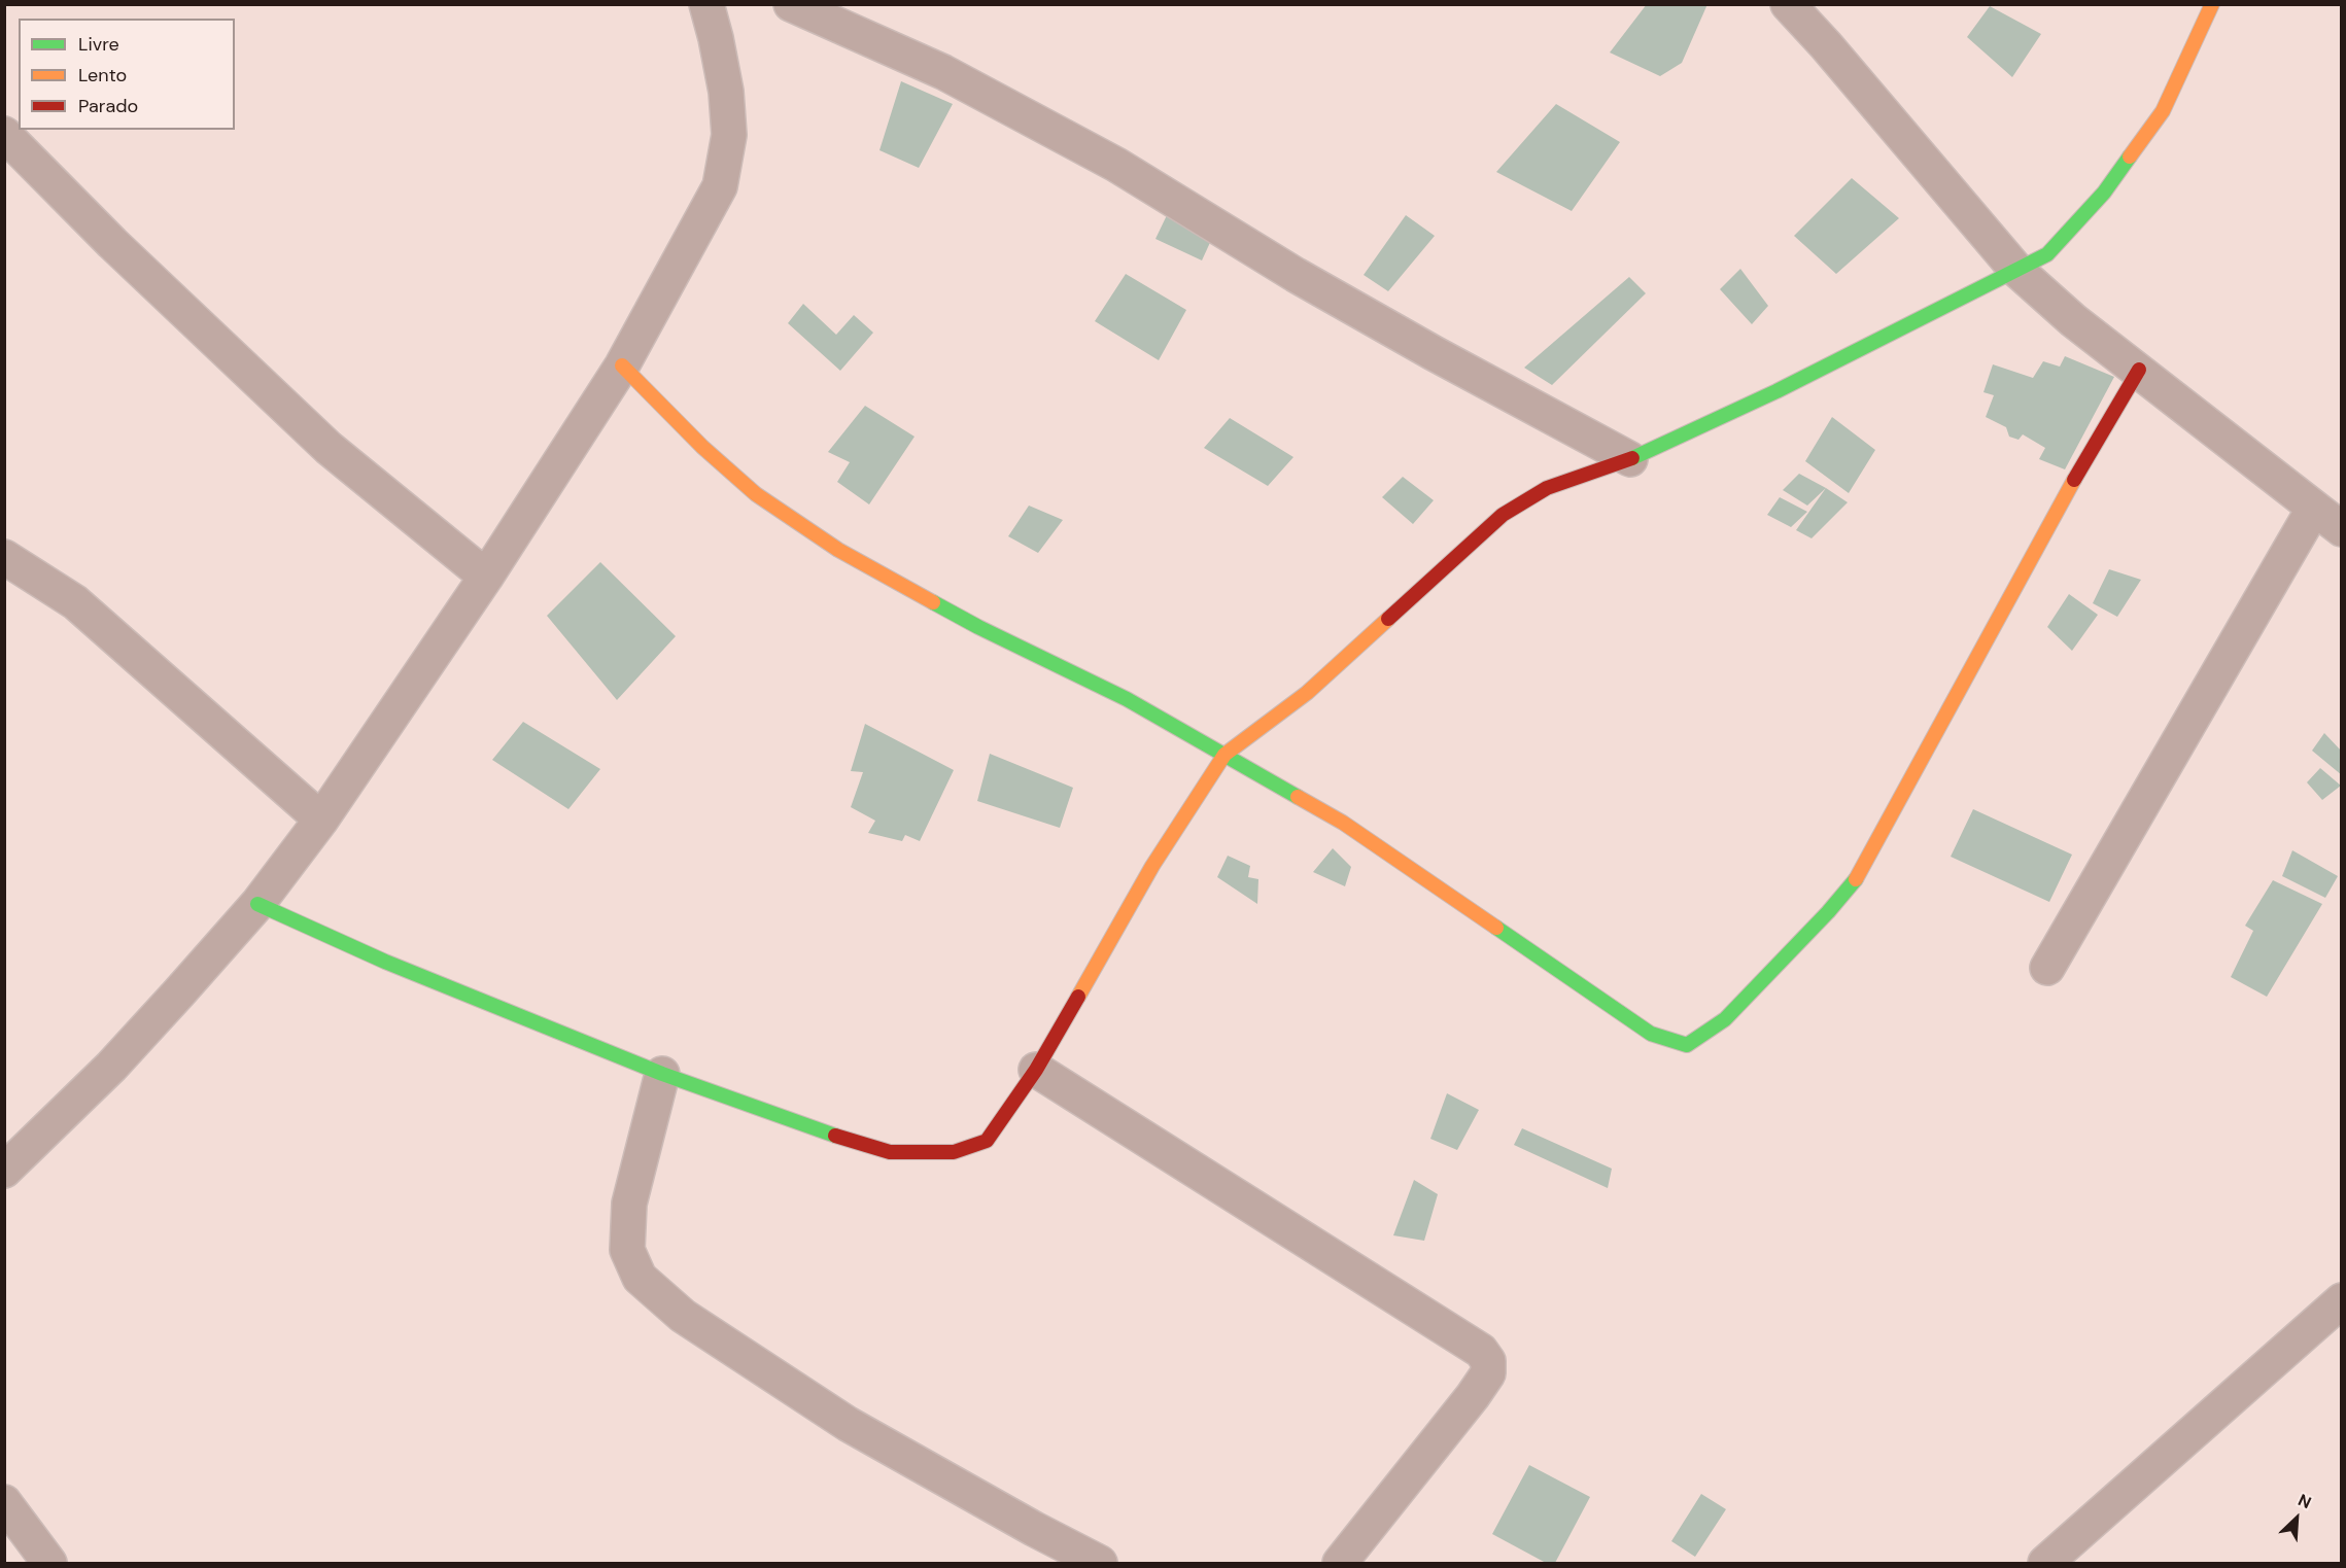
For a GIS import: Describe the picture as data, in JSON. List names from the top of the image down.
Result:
{
  "legend": ["Livre", "Lento", "Parado"],
  "north": "top right"
}
